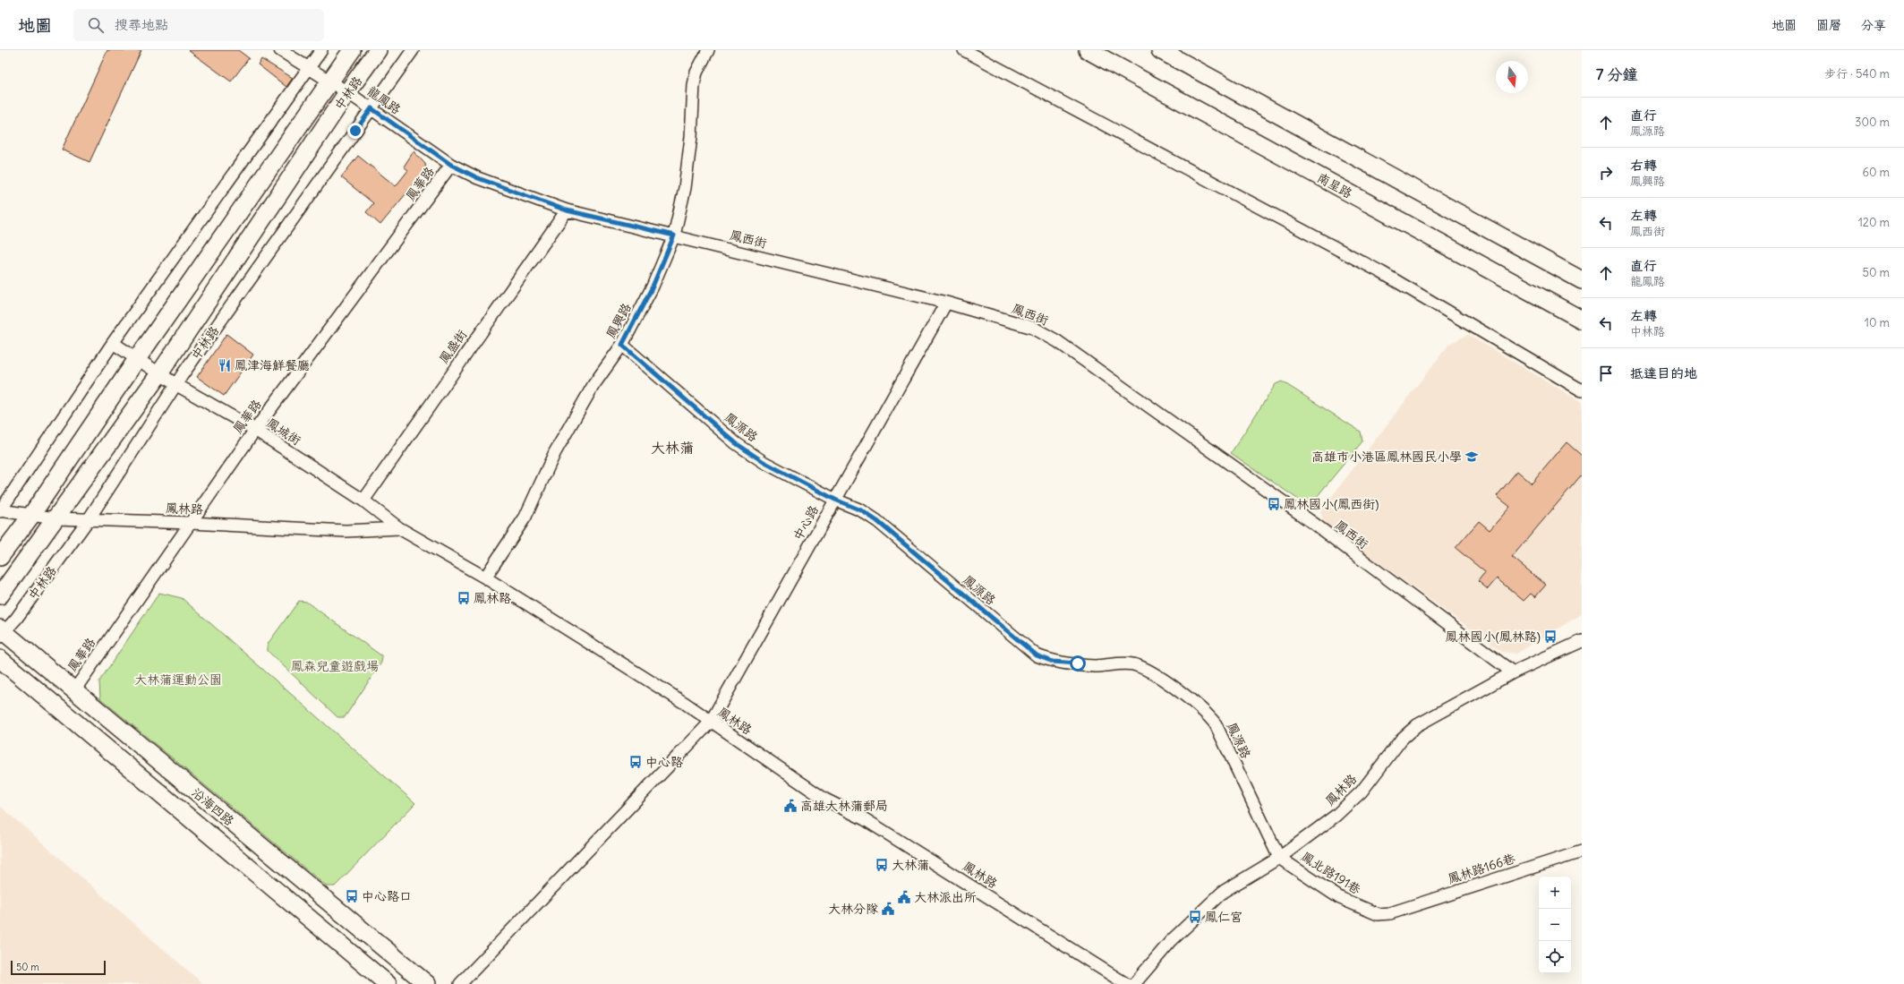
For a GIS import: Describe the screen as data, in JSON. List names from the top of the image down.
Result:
{
  "streets": {
    "street": [
      "中林路",
      "龍鳳路",
      "鳳華路",
      "南星路",
      "鳳西街",
      "鳳興路",
      "鳳盛街",
      "鳳源路",
      "鳳城街",
      "鳳林路",
      "中心路",
      "沿海四路",
      "鳳林路166巷",
      "鳳北路191巷"
    ]
  },
  "crossings": [
    ["中林路", "龍鳳路"],
    ["中林路", "鳳城街"],
    ["中林路", "鳳林路"],
    ["中林路", "沿海四路"],
    ["龍鳳路", "鳳華路"],
    ["龍鳳路", "鳳西街"],
    ["鳳華路", "鳳西街"],
    ["鳳華路", "鳳城街"],
    ["鳳華路", "鳳林路"],
    ["鳳華路", "沿海四路"],
    ["鳳西街", "鳳興路"],
    ["鳳西街", "鳳盛街"],
    ["鳳西街", "鳳林路"],
    ["鳳西街", "中心路"],
    ["鳳興路", "鳳源路"],
    ["鳳興路", "鳳林路"],
    ["鳳盛街", "鳳城街"],
    ["鳳源路", "鳳林路"],
    ["鳳源路", "中心路"],
    ["鳳源路", "鳳北路191巷"],
    ["鳳城街", "鳳林路"],
    ["鳳林路", "中心路"],
    ["鳳林路", "鳳北路191巷"],
    ["鳳林路166巷", "鳳北路191巷"]
  ],
  "districts": ["大林蒲"],
  "parks": ["鳳森兒童遊戲場", "大林蒲運動公園"],
  "places": {
    "restaurant": ["鳳津海鮮餐廳"],
    "school or university": ["高雄市小港區鳳林國民小學"],
    "bus stop": [
      "鳳林國小(鳳西街)",
      "鳳林路",
      "鳳林國小(鳳林路)",
      "中心路",
      "大林蒲",
      "中心路口",
      "鳳仁宮"
    ],
    "public building": ["高雄大林蒲郵局", "大林派出所", "大林分隊"]
  },
  "scale_bar": "50 m",
  "north": "bottom",
  "page": {
    "header": "地圖",
    "search": "搜尋地點",
    "nav": ["地圖", "圖層", "分享"],
    "heading": ["7 分鐘", "步行 · 540 m"],
    "list": [
      ["直行", "鳳源路", "300 m"],
      ["右轉", "鳳興路", "60 m"],
      ["左轉", "鳳西街", "120 m"],
      ["直行", "龍鳳路", "50 m"],
      ["左轉", "中林路", "10 m"],
      "抵達目的地"
    ],
    "map_buttons": ["+", "−"],
    "scale": "50 m"
  }
}
